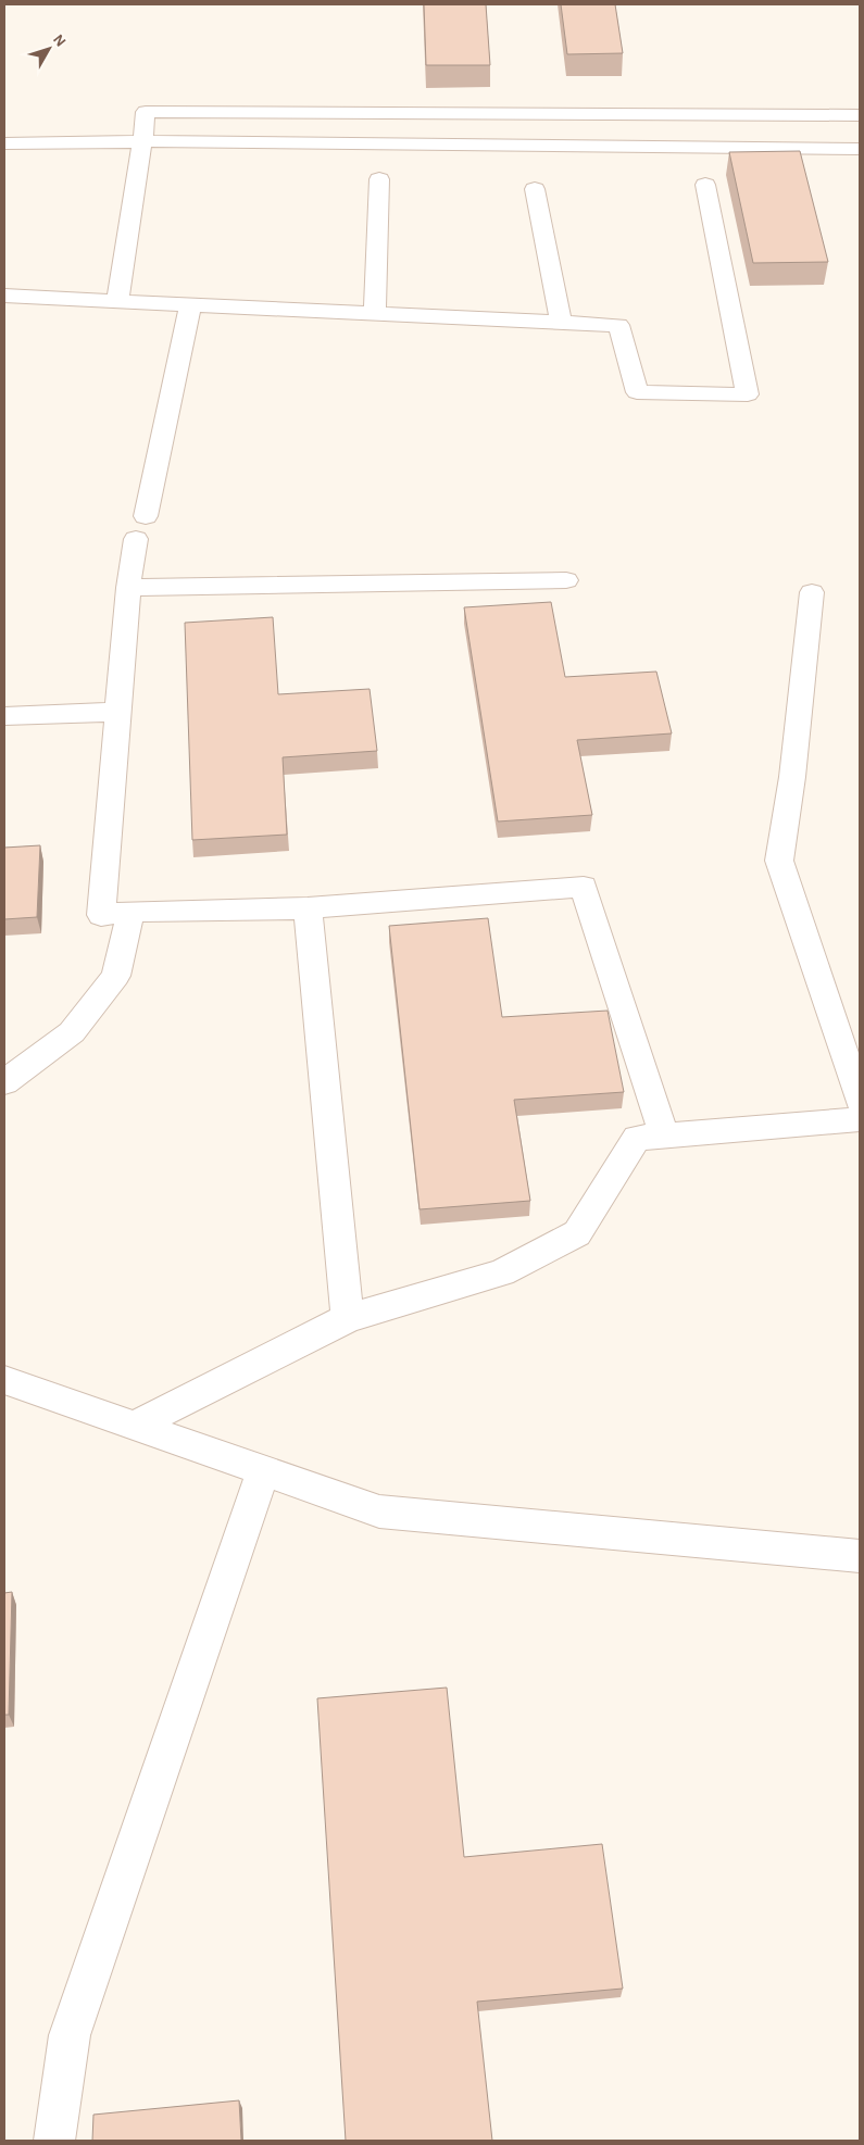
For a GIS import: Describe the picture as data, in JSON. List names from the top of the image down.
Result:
{
  "north": "top right"
}
